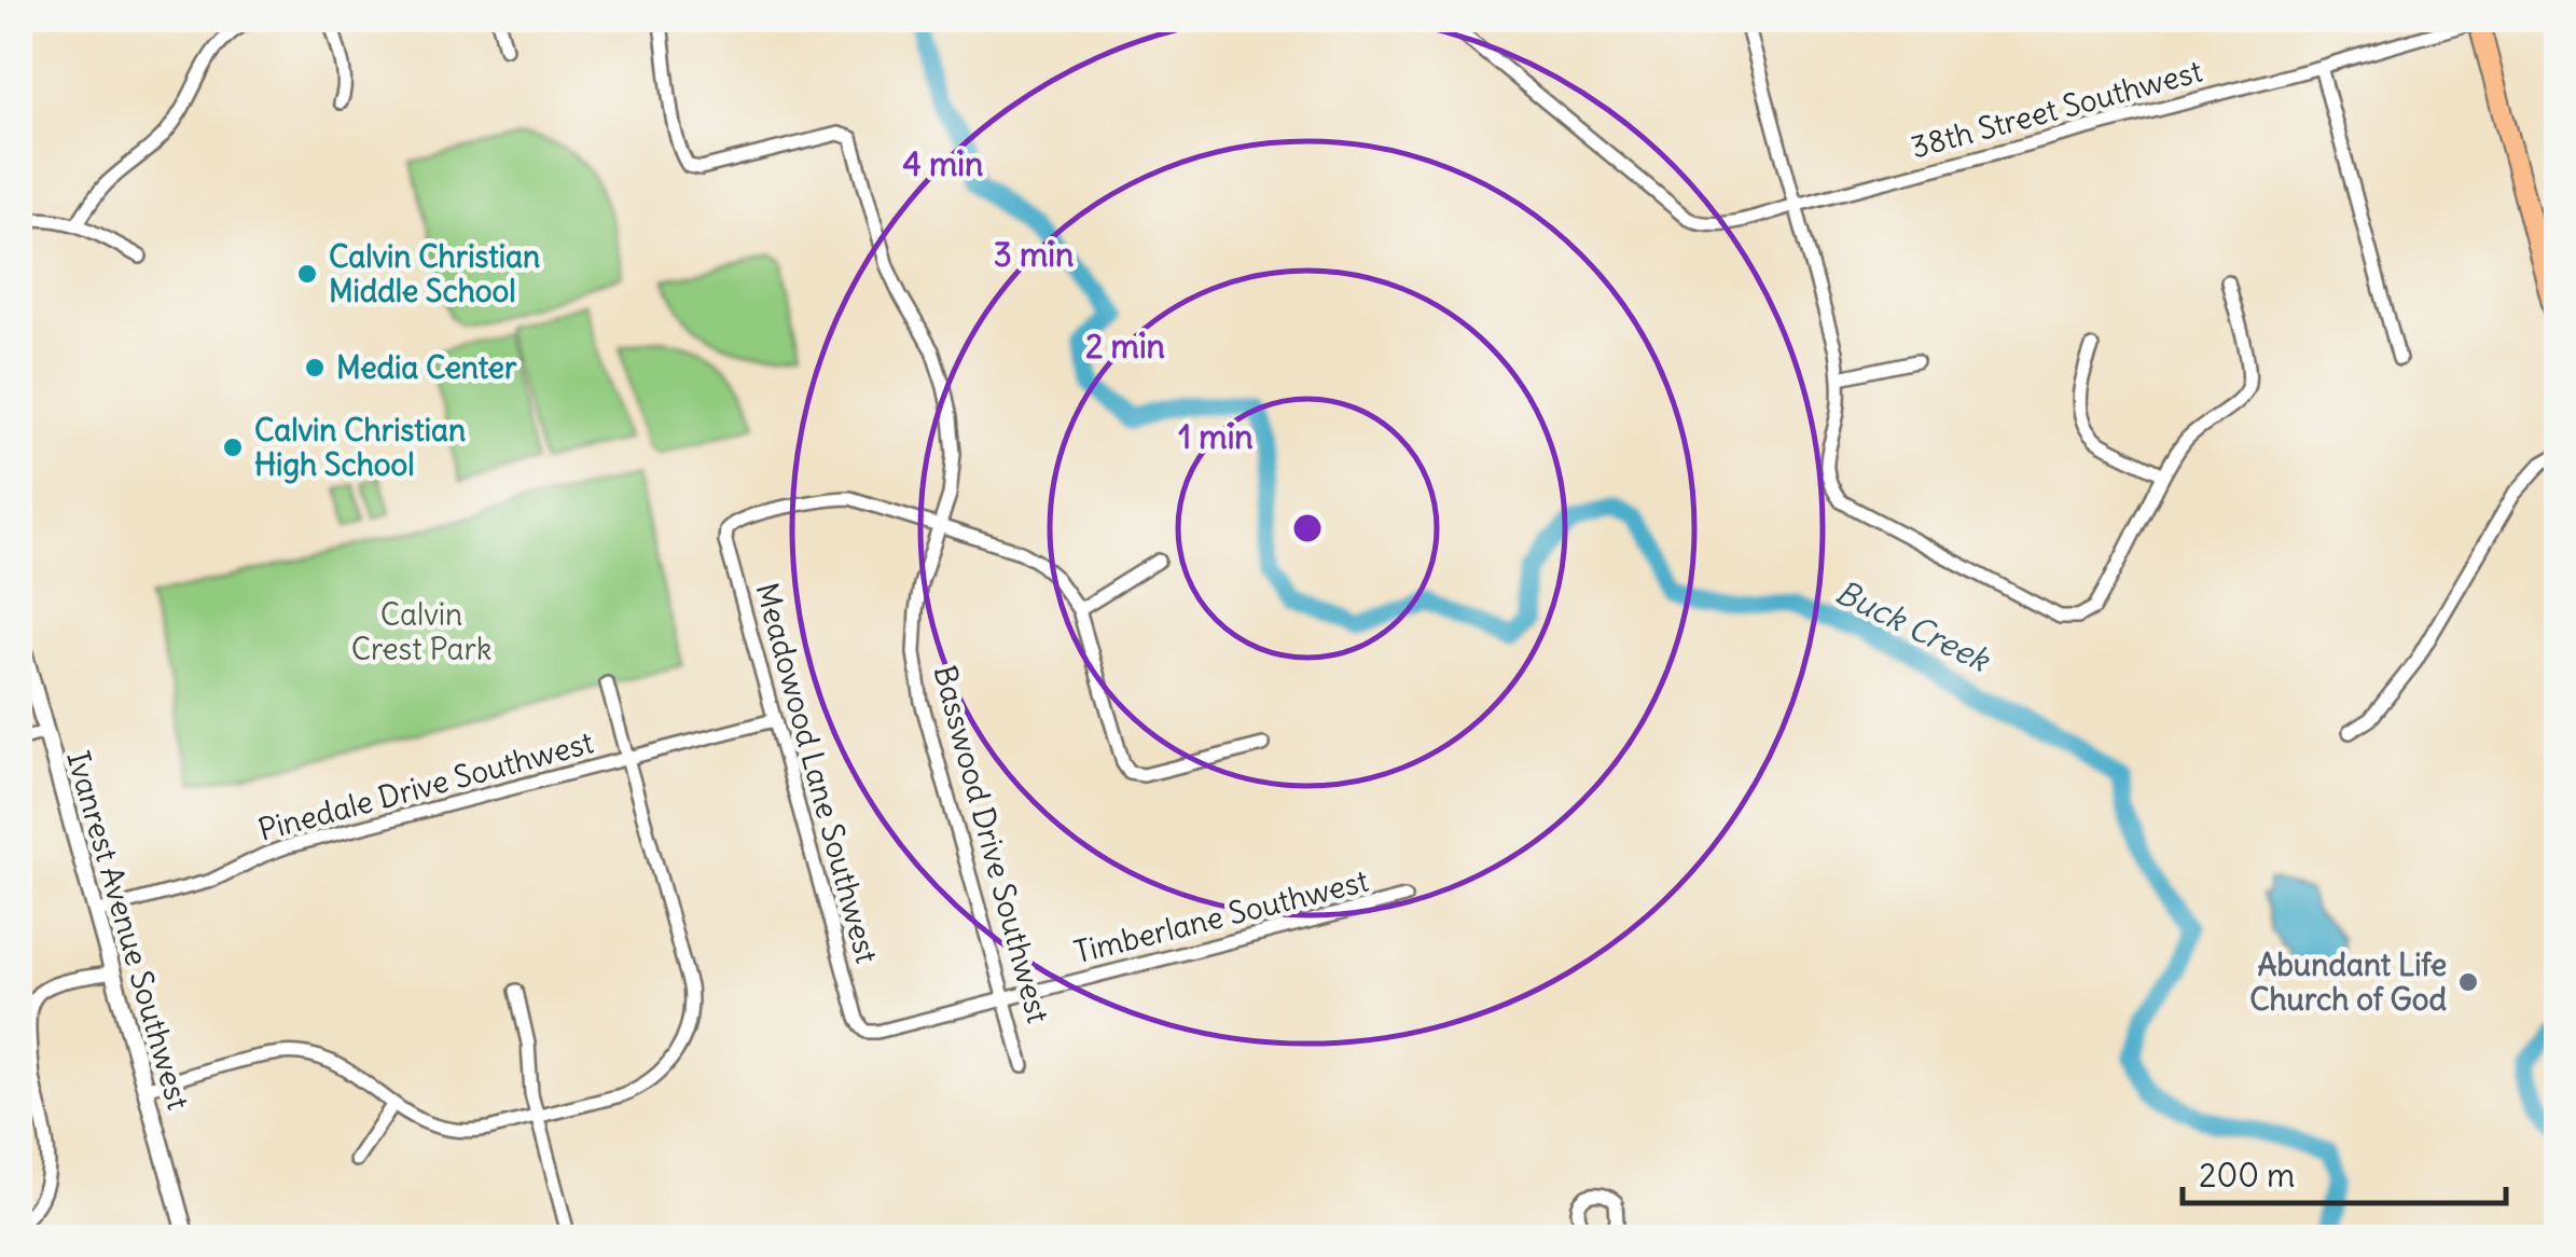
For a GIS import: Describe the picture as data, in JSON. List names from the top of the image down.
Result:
{
  "streets": {
    "street": [
      "38th Street Southwest",
      "Meadowood Lane Southwest",
      "Pinedale Drive Southwest",
      "Basswood Drive Southwest",
      "Timberlane Southwest",
      "Ivanrest Avenue Southwest"
    ]
  },
  "crossings": [
    ["Meadowood Lane Southwest", "Pinedale Drive Southwest"],
    ["Meadowood Lane Southwest", "Basswood Drive Southwest"],
    ["Meadowood Lane Southwest", "Timberlane Southwest"],
    ["Pinedale Drive Southwest", "Ivanrest Avenue Southwest"],
    ["Basswood Drive Southwest", "Timberlane Southwest"]
  ],
  "water": ["Buck Creek"],
  "parks": ["Calvin Crest Park"],
  "places": [
    "Calvin Christian Middle School",
    "Media Center",
    "Calvin Christian High School",
    "Abundant Life Church of God"
  ],
  "scale_bar": "200 m",
  "rings": [
    "4 min",
    "3 min",
    "2 min",
    "1 min"
  ]
}
